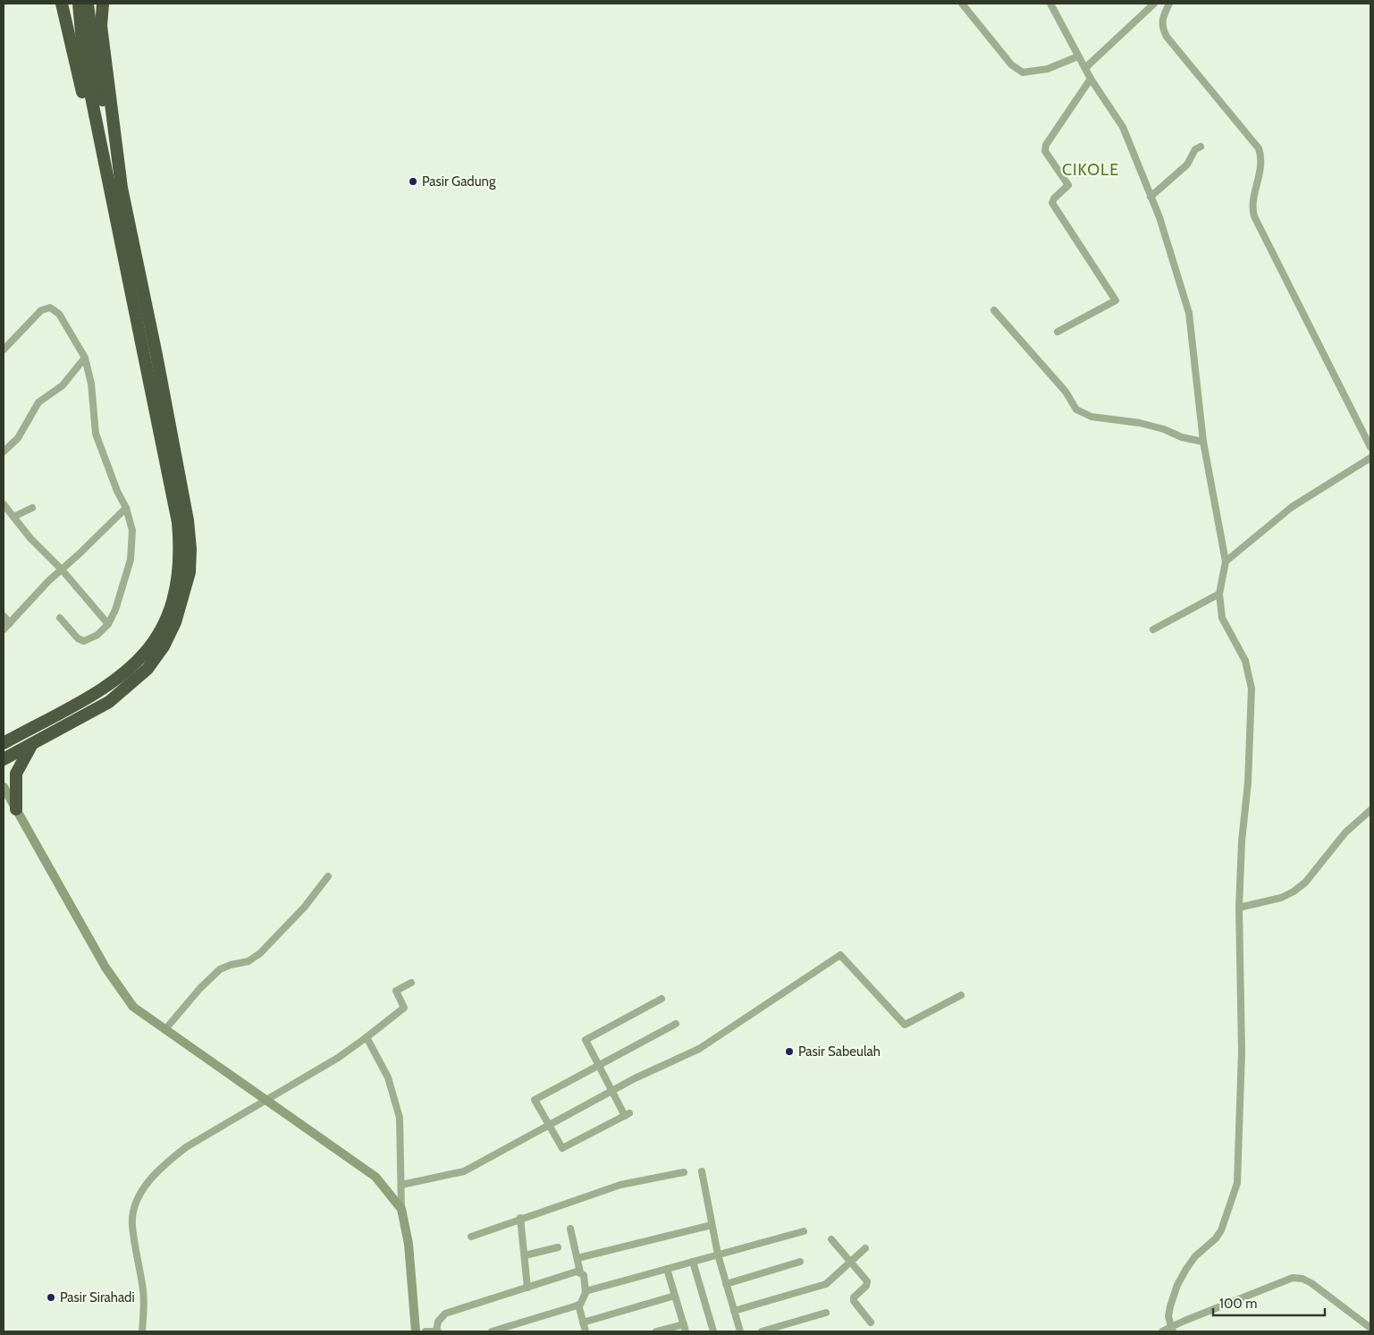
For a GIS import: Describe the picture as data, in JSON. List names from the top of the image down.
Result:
{
  "districts": ["CIKOLE"],
  "places": ["Pasir Gadung", "Pasir Sabeulah", "Pasir Sirahadi"],
  "scale_bar": "100 m"
}
